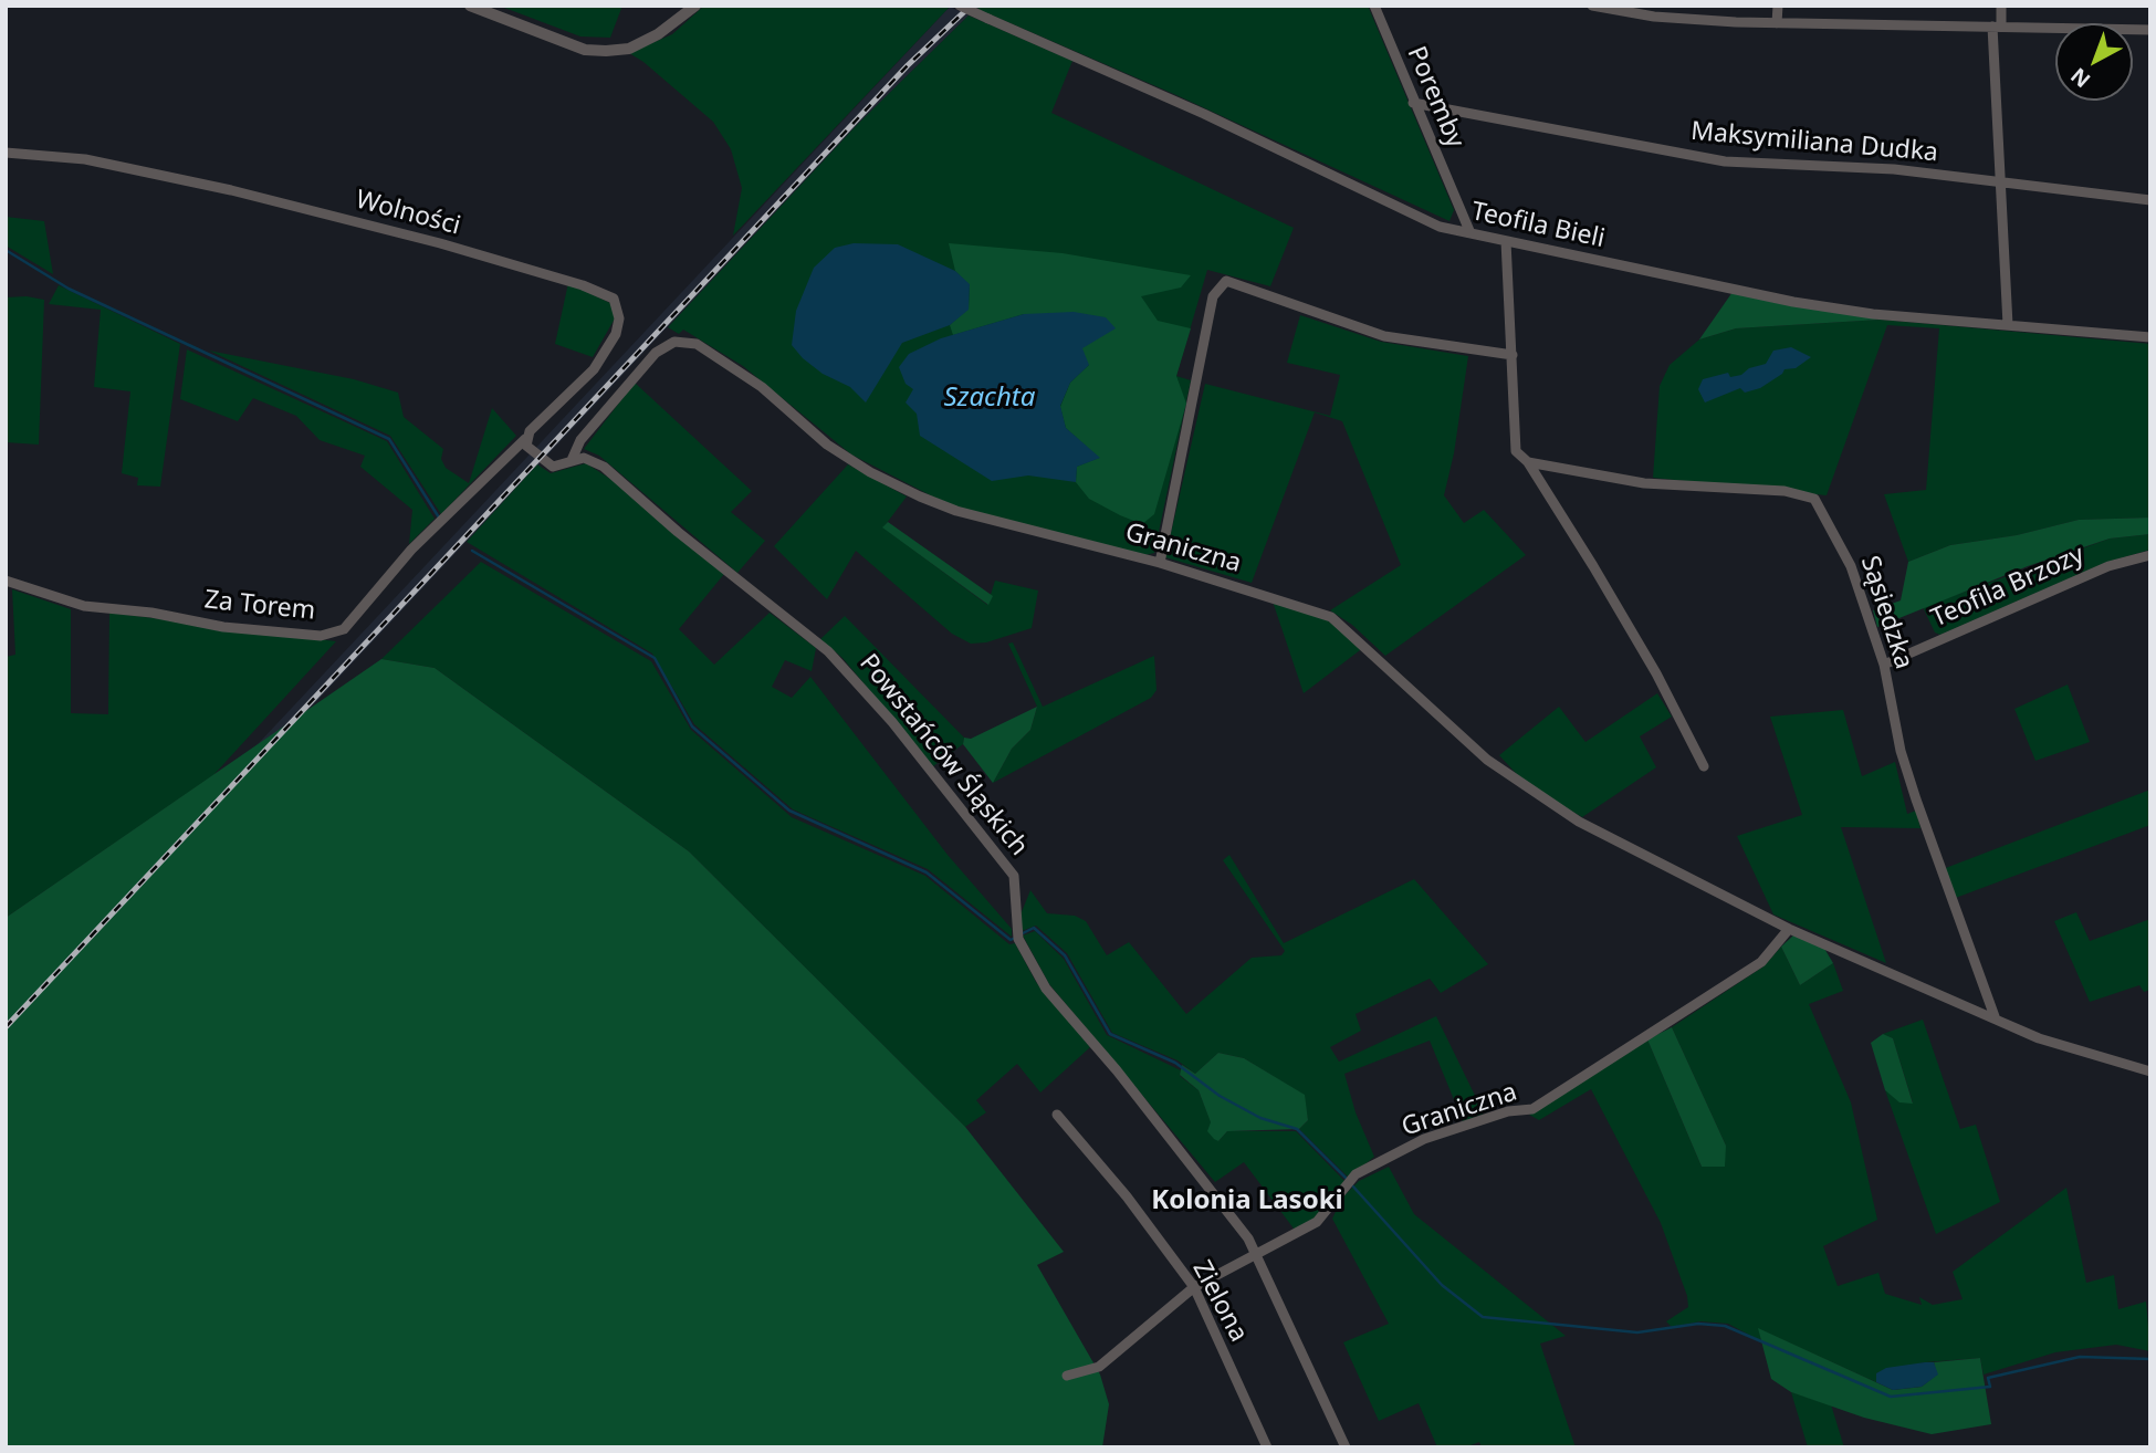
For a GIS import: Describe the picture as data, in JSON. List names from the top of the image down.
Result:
{
  "streets": {
    "street": [
      "Poremby",
      "Maksymiliana Dudka",
      "Wolności",
      "Teofila Bieli",
      "Graniczna",
      "Teofila Brzozy",
      "Za Torem",
      "Sąsiedzka",
      "Powstańców Śląskich",
      "Zielona"
    ]
  },
  "crossings": [
    ["Poremby", "Maksymiliana Dudka"],
    ["Poremby", "Teofila Bieli"],
    ["Wolności", "Za Torem"],
    ["Wolności", "Powstańców Śląskich"],
    ["Graniczna", "Sąsiedzka"],
    ["Graniczna", "Powstańców Śląskich"],
    ["Graniczna", "Zielona"],
    ["Teofila Brzozy", "Sąsiedzka"],
    ["Za Torem", "Powstańców Śląskich"]
  ],
  "districts": ["Kolonia Lasoki"],
  "water": ["Szachta"],
  "north": "bottom left"
}
